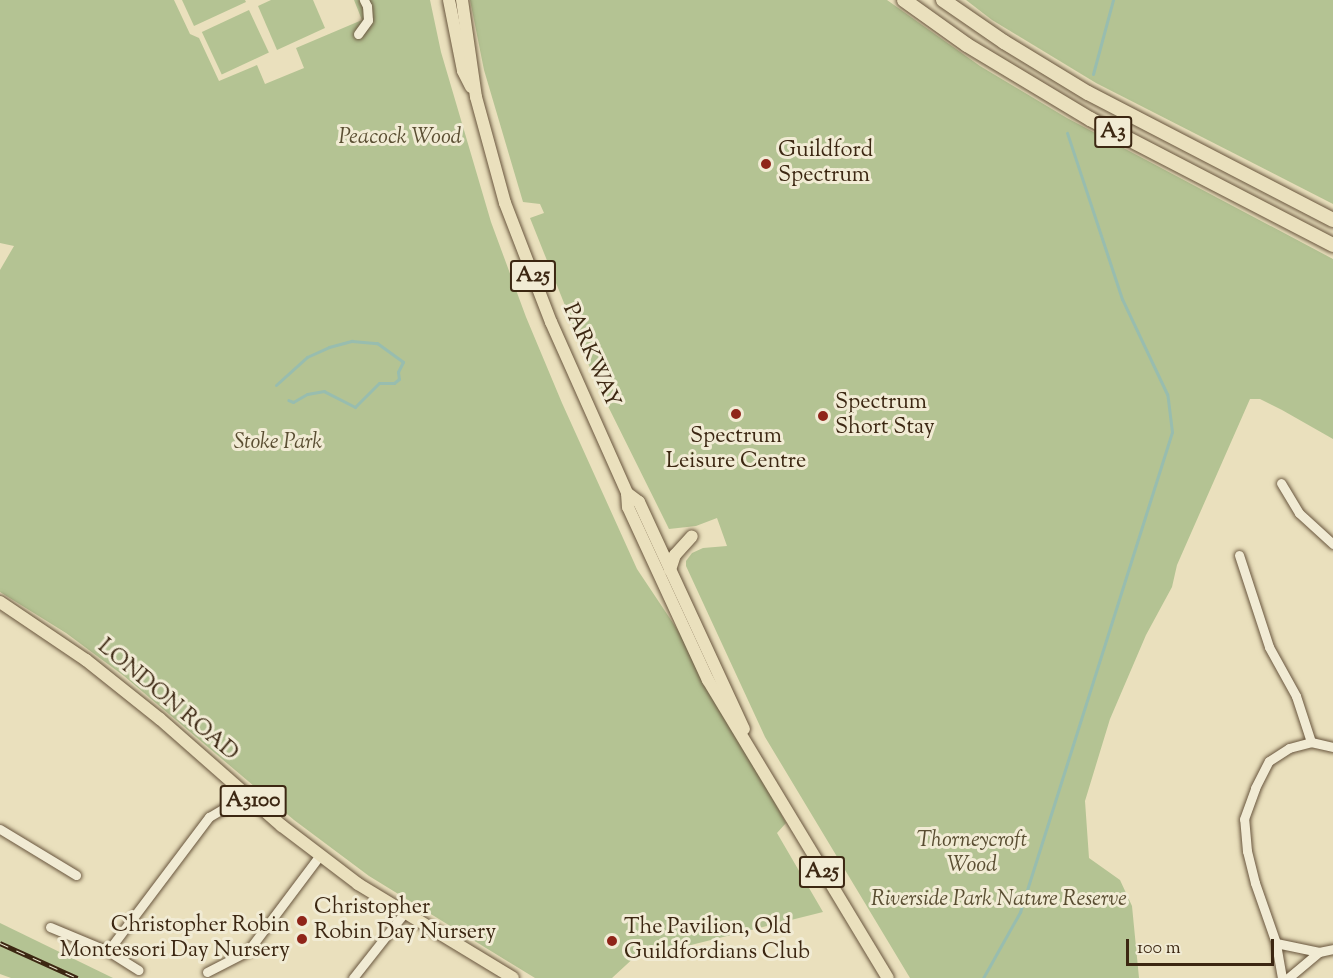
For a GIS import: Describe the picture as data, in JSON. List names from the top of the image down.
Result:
{
  "streets": {
    "highway": ["A3"],
    "main road": [
      "A25",
      "PARKWAY",
      "LONDON ROAD",
      "A3100"
    ]
  },
  "parks": [
    "Peacock Wood",
    "Stoke Park",
    "Thorneycroft Wood",
    "Riverside Park Nature Reserve"
  ],
  "places": [
    "Guildford Spectrum",
    "Spectrum Leisure Centre",
    "Spectrum Short Stay",
    "Christopher Robin Day Nursery",
    "Christopher Robin Montessori Day Nursery",
    "The Pavilion, Old Guildfordians Club"
  ],
  "scale_bar": "100 m"
}
